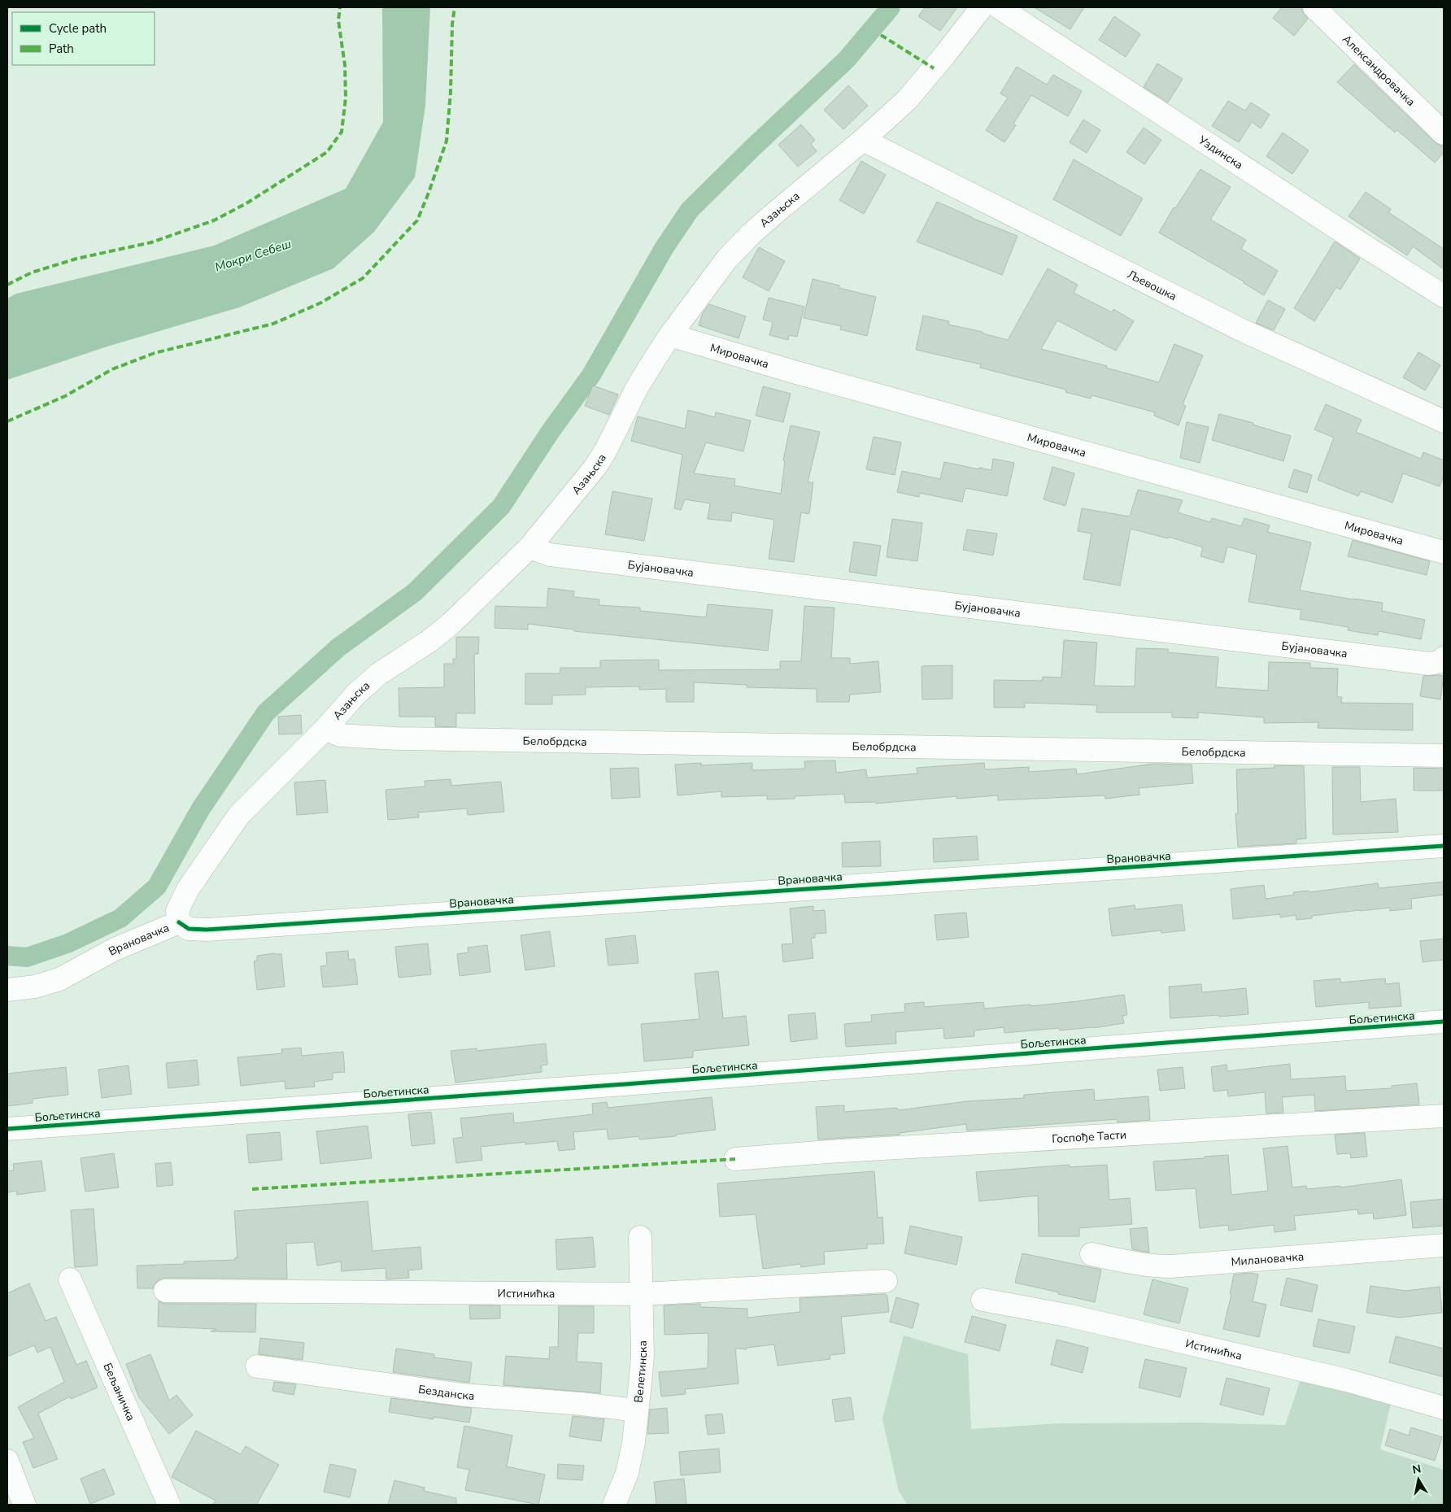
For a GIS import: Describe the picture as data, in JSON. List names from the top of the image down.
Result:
{
  "streets": {
    "street": [
      "Александровачка",
      "Уздинска",
      "Азањска",
      "Љевошка",
      "Мировачка",
      "Бујановачка",
      "Белобрдска",
      "Врановачка",
      "Бољетинска",
      "Госпође Тасти",
      "Милановачка",
      "Истинићка",
      "Велетинска",
      "Безданска",
      "Бељаничка"
    ]
  },
  "crossings": [
    ["Азањска", "Љевошка"],
    ["Азањска", "Мировачка"],
    ["Азањска", "Бујановачка"],
    ["Азањска", "Белобрдска"],
    ["Азањска", "Врановачка"],
    ["Истинићка", "Велетинска"],
    ["Велетинска", "Безданска"]
  ],
  "water": ["Мокри Себеш"],
  "legend": ["Cycle path", "Path"],
  "north": "top"
}
